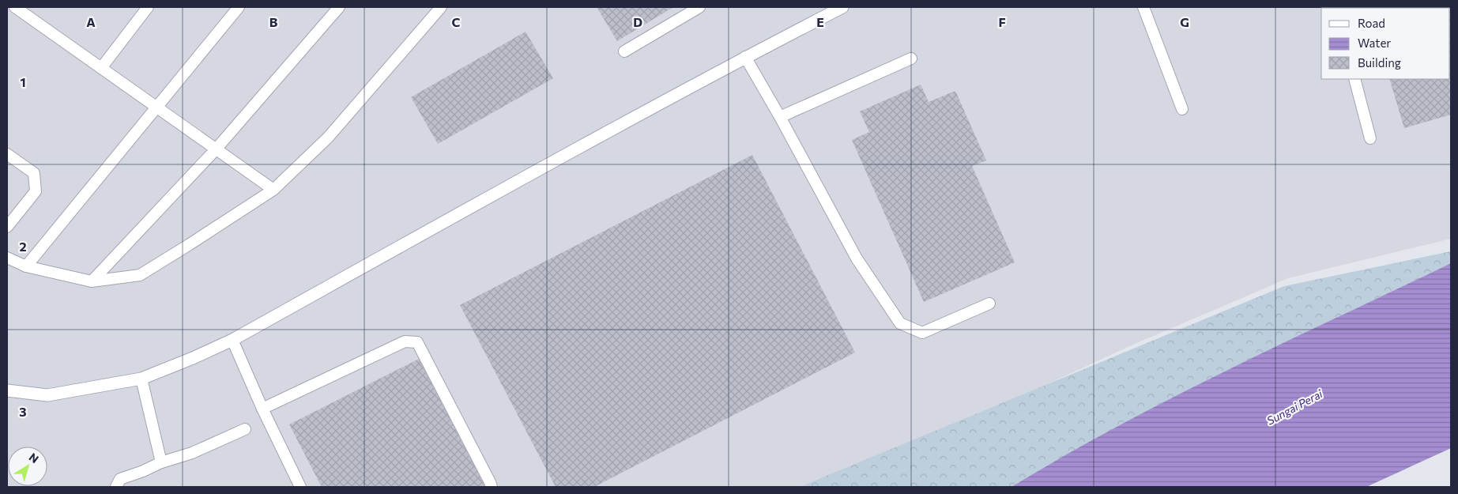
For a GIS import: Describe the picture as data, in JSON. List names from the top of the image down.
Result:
{
  "water": ["Sungai Perai"],
  "legend": ["Road", "Water", "Building"],
  "north": "top right",
  "grid": {
    "columns": [
      "A",
      "B",
      "C",
      "D",
      "E",
      "F",
      "G"
    ],
    "rows": ["1", "2", "3"]
  }
}
